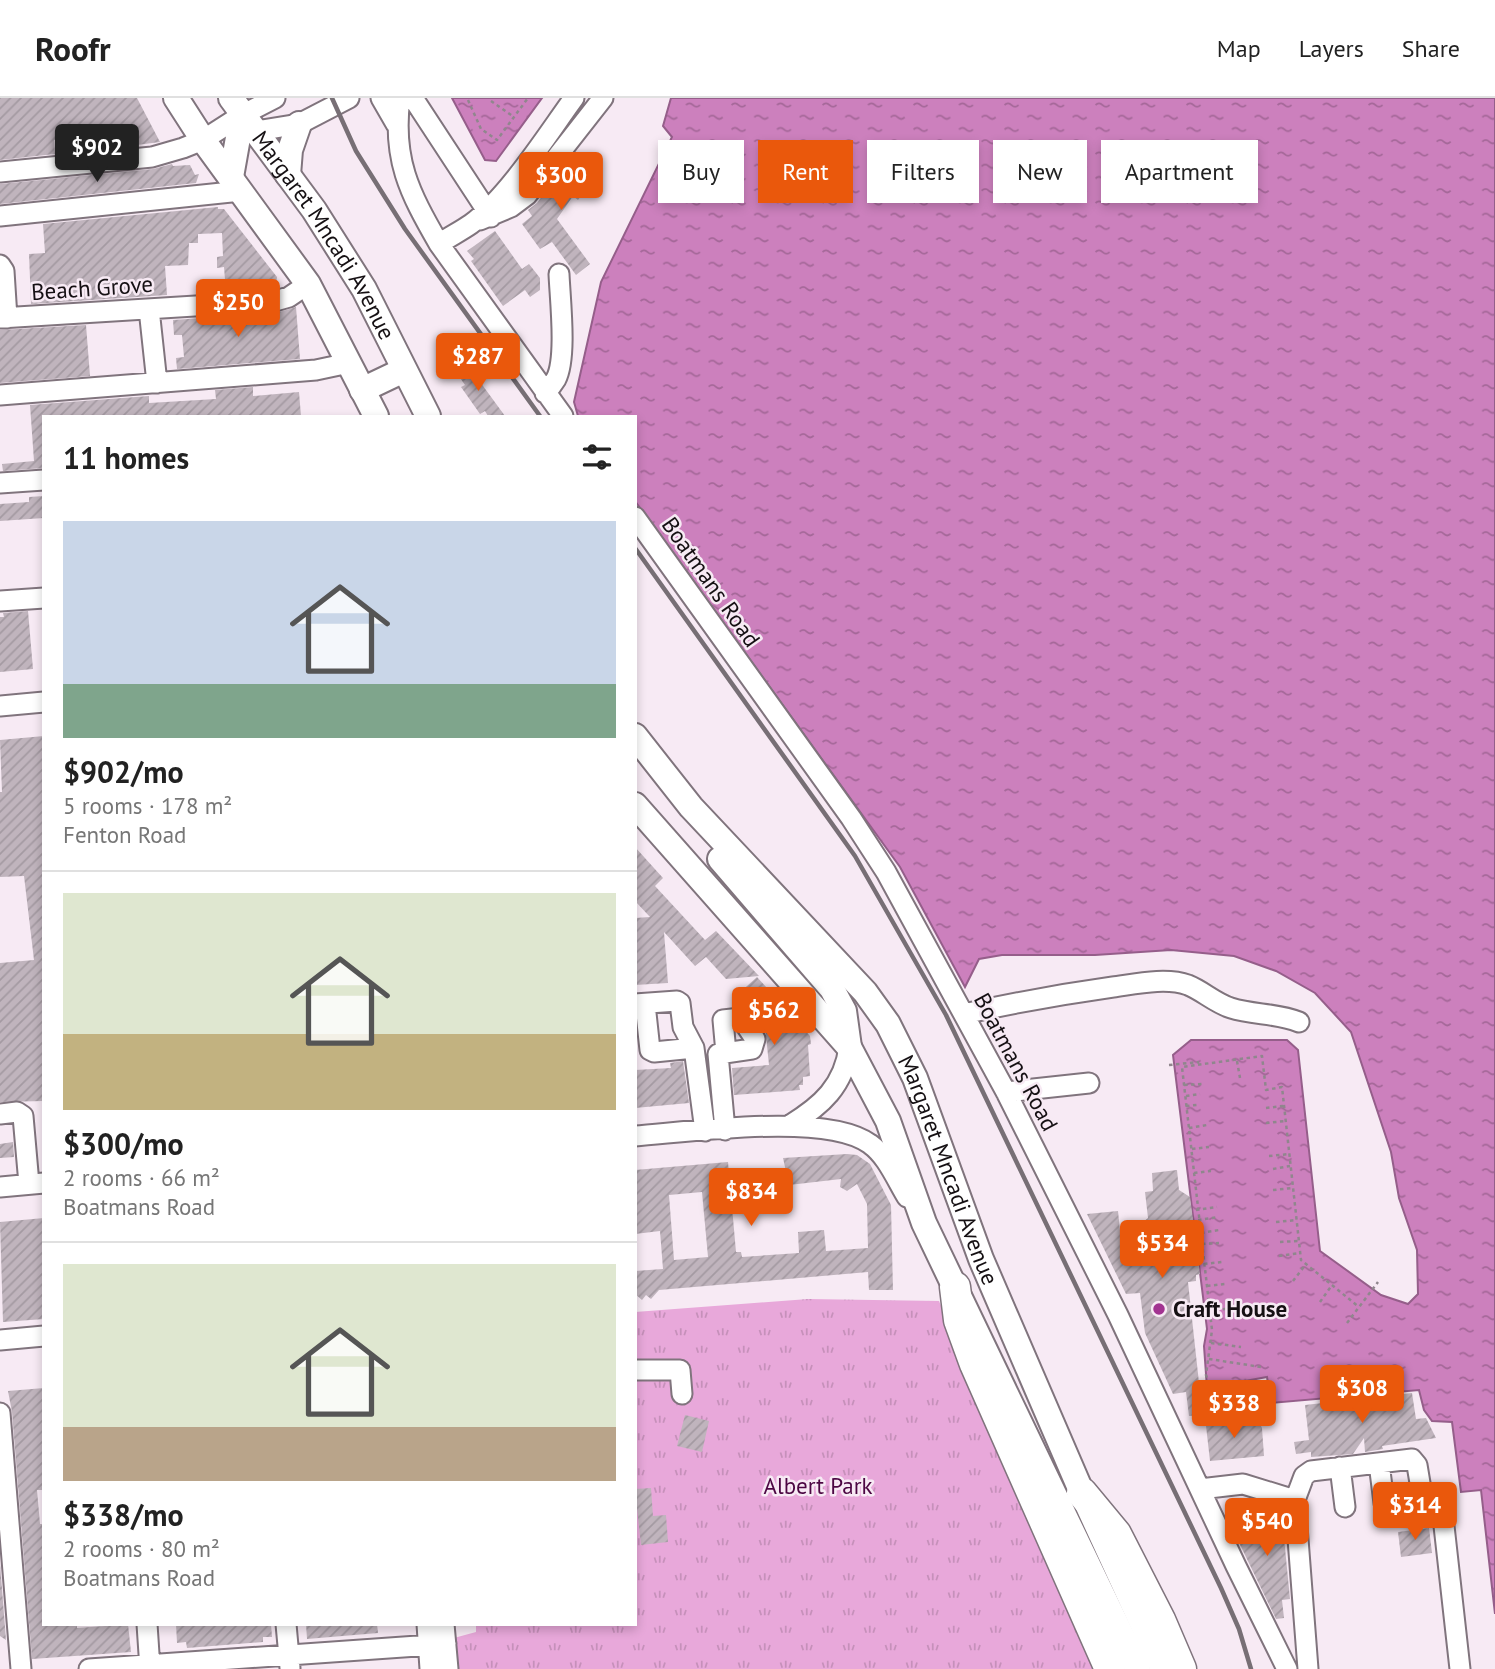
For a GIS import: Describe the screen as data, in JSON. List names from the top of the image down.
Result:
{
  "streets": {
    "main road": ["Margaret Mncadi Avenue"],
    "street": ["Beach Grove", "Boatmans Road"]
  },
  "crossings": [
    ["Margaret Mncadi Avenue", "Beach Grove"]
  ],
  "parks": ["Albert Park"],
  "places": ["Craft House"],
  "page": {
    "header": "Roofr",
    "nav": ["Map", "Layers", "Share"],
    "price": [
      "$902",
      "$300",
      "$250",
      "$287",
      "$562",
      "$834",
      "$534",
      "$308",
      "$338",
      "$314",
      "$540"
    ],
    "chip": [
      "Buy",
      "Rent",
      "Filters",
      "New",
      "Apartment"
    ],
    "heading": "11 homes",
    "list": [
      {
        "name": "$902/mo",
        "note": "5 rooms · 178 m² · Fenton Road"
      },
      {
        "name": "$300/mo",
        "note": "2 rooms · 66 m² · Boatmans Road"
      },
      {
        "name": "$338/mo",
        "note": "2 rooms · 80 m² · Boatmans Road"
      }
    ]
  }
}
